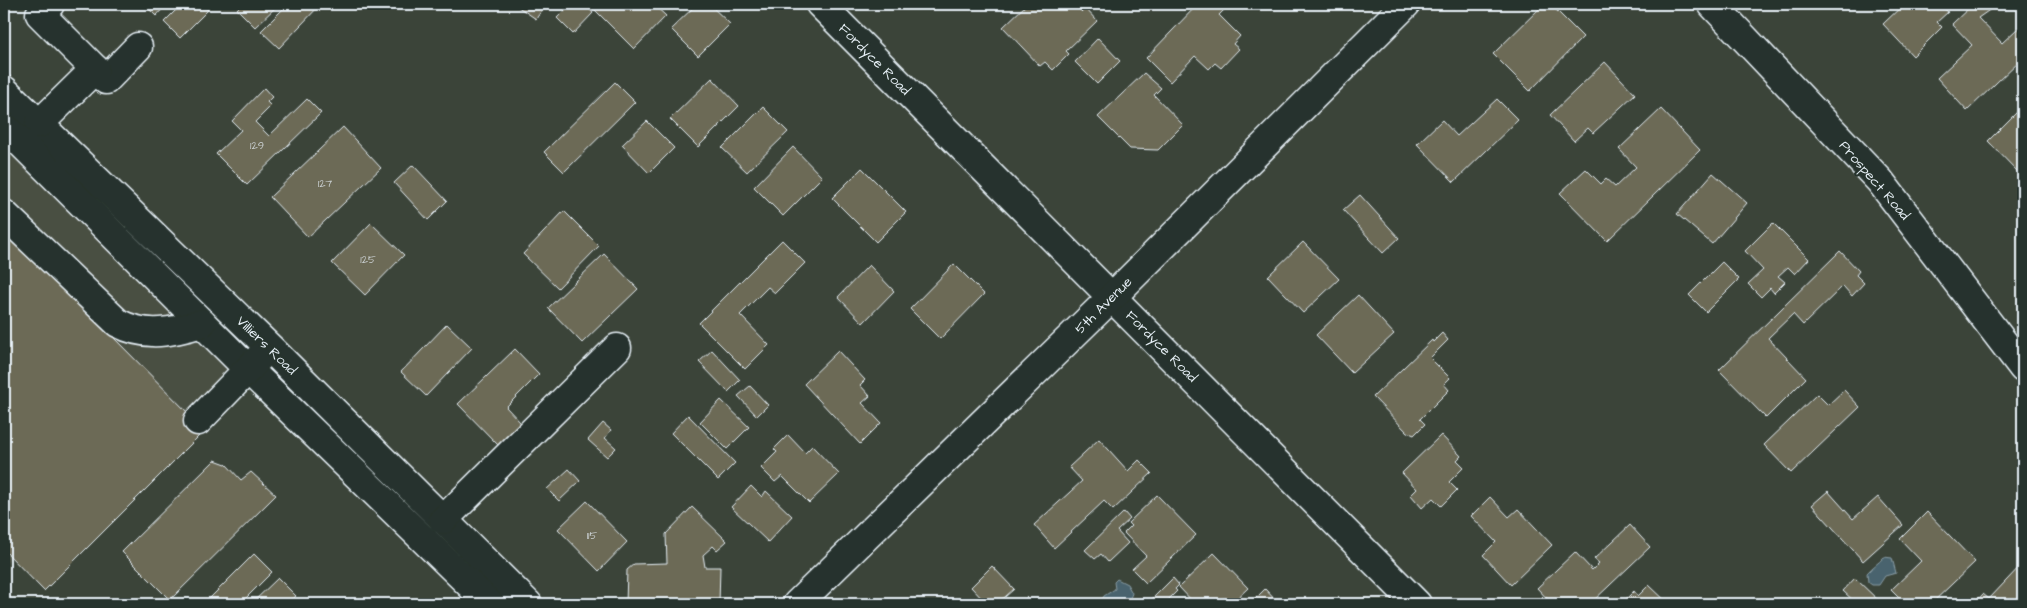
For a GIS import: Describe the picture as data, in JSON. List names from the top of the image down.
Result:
{
  "streets": {
    "street": [
      "Fordyce Road",
      "Prospect Road",
      "5th Avenue",
      "Villiers Road"
    ]
  },
  "crossings": [
    ["Fordyce Road", "5th Avenue"]
  ],
  "house_numbers": [
    "129",
    "127",
    "125",
    "115"
  ]
}
